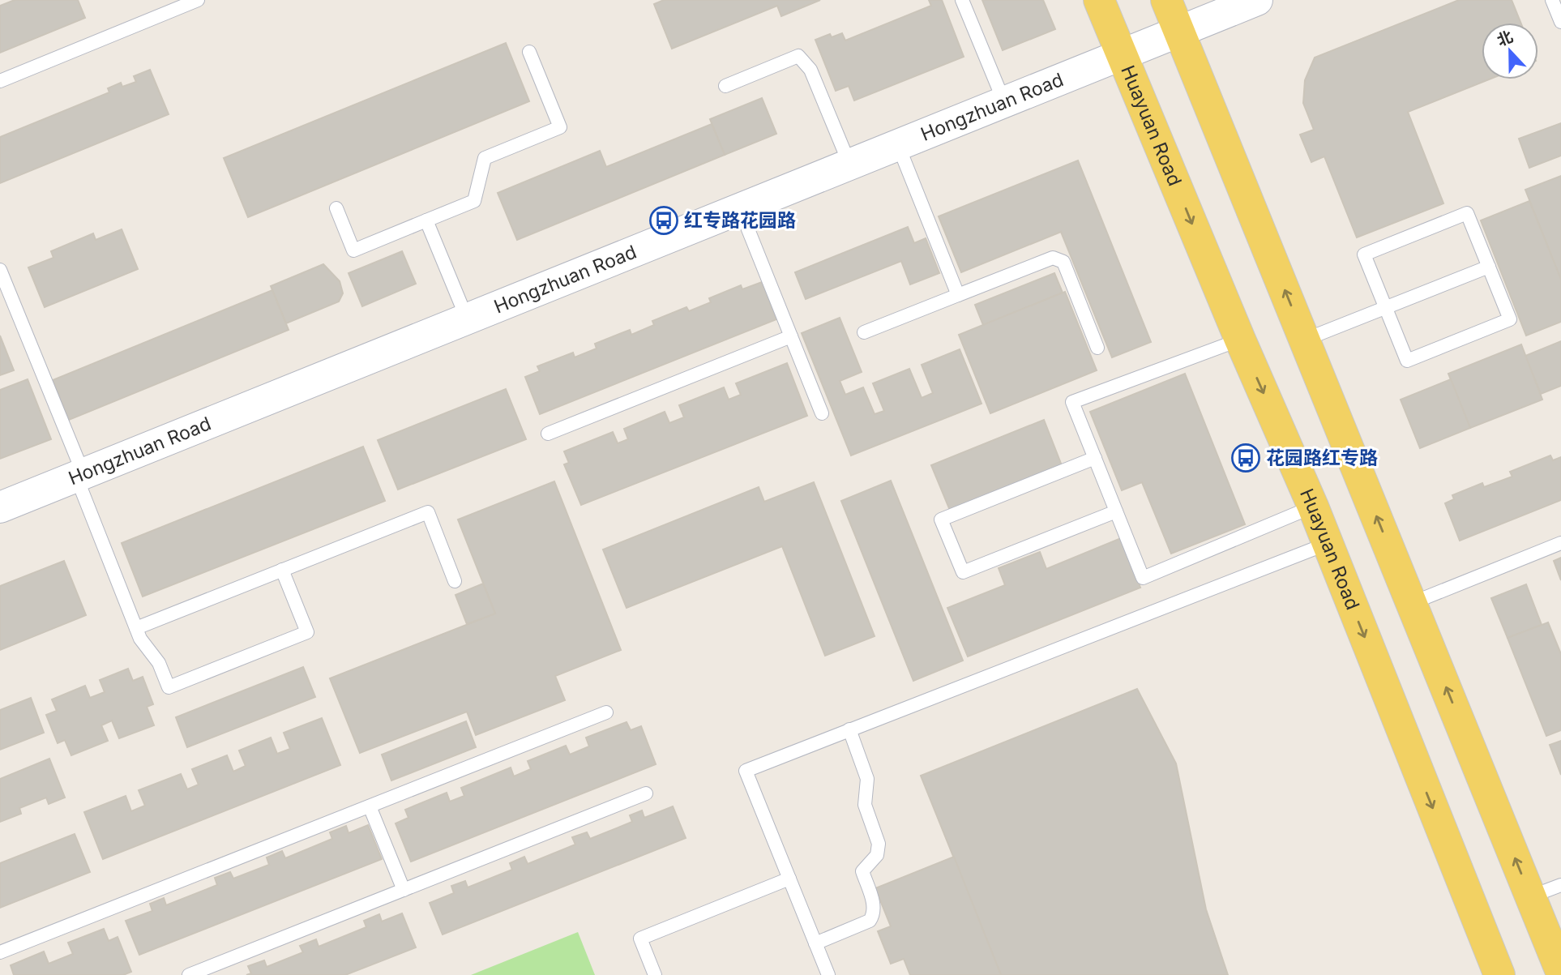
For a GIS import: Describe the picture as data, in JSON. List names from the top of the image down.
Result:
{
  "streets": {
    "main road": ["Huayuan Road"],
    "street": ["Hongzhuan Road"]
  },
  "crossings": [
    ["Hongzhuan Road", "Huayuan Road"]
  ],
  "places": {
    "bus stop": ["红专路花园路", "花园路红专路"]
  },
  "north": "top"
}
